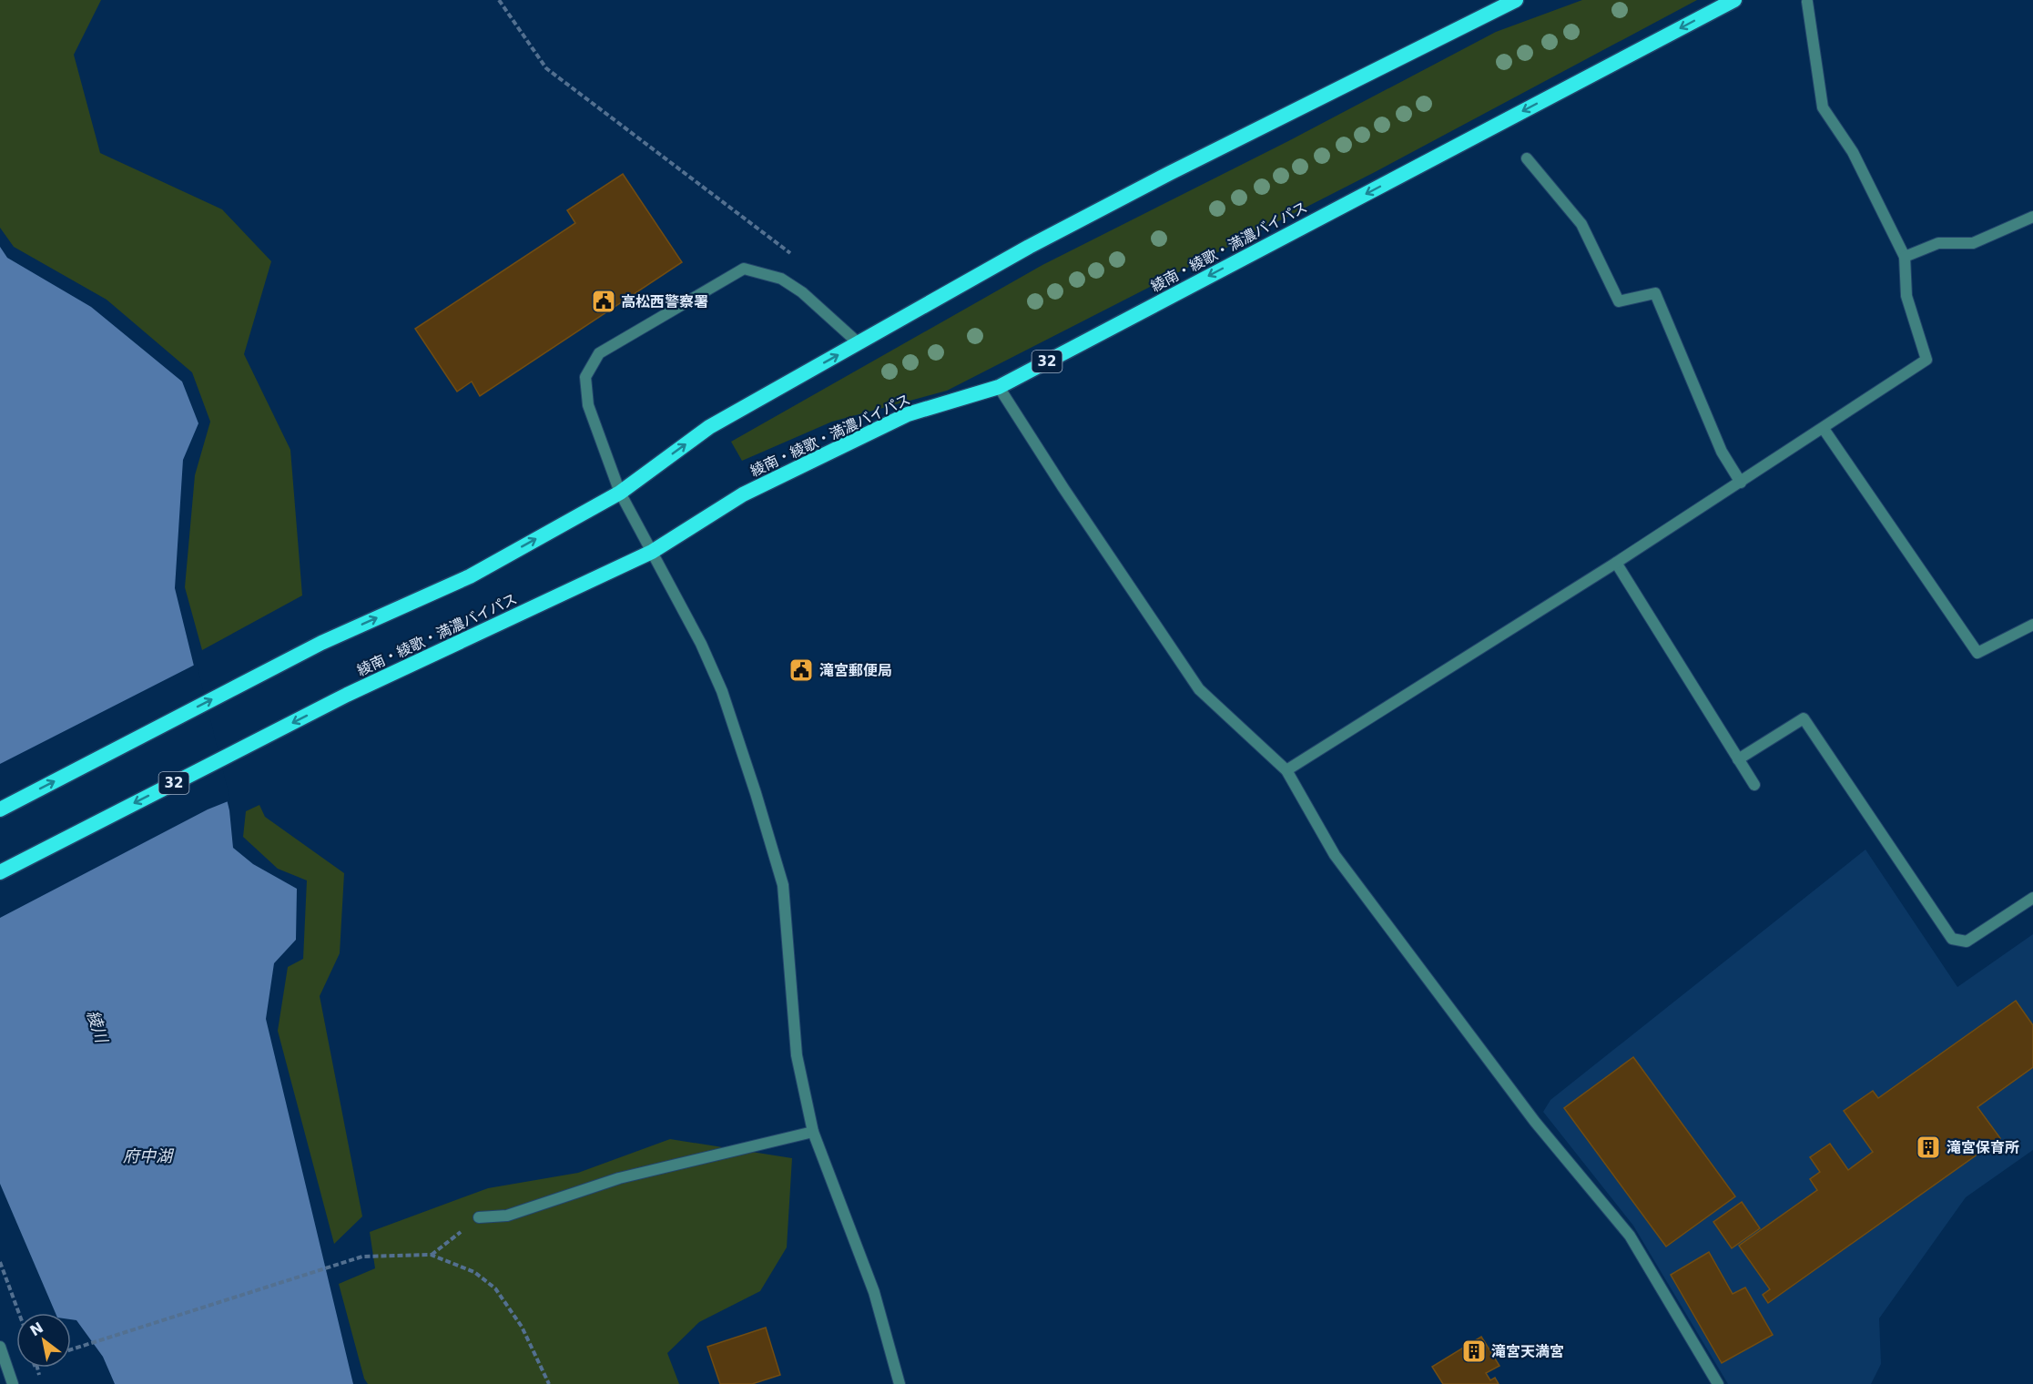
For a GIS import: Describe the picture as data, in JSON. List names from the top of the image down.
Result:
{
  "streets": {
    "highway": ["綾南・綾歌・満濃バイパス", "32"]
  },
  "water": ["綾川", "府中湖"],
  "places": {
    "public building": ["高松西警察署", "滝宮郵便局"],
    "building": ["滝宮保育所", "滝宮天満宮"]
  },
  "north": "top left"
}
